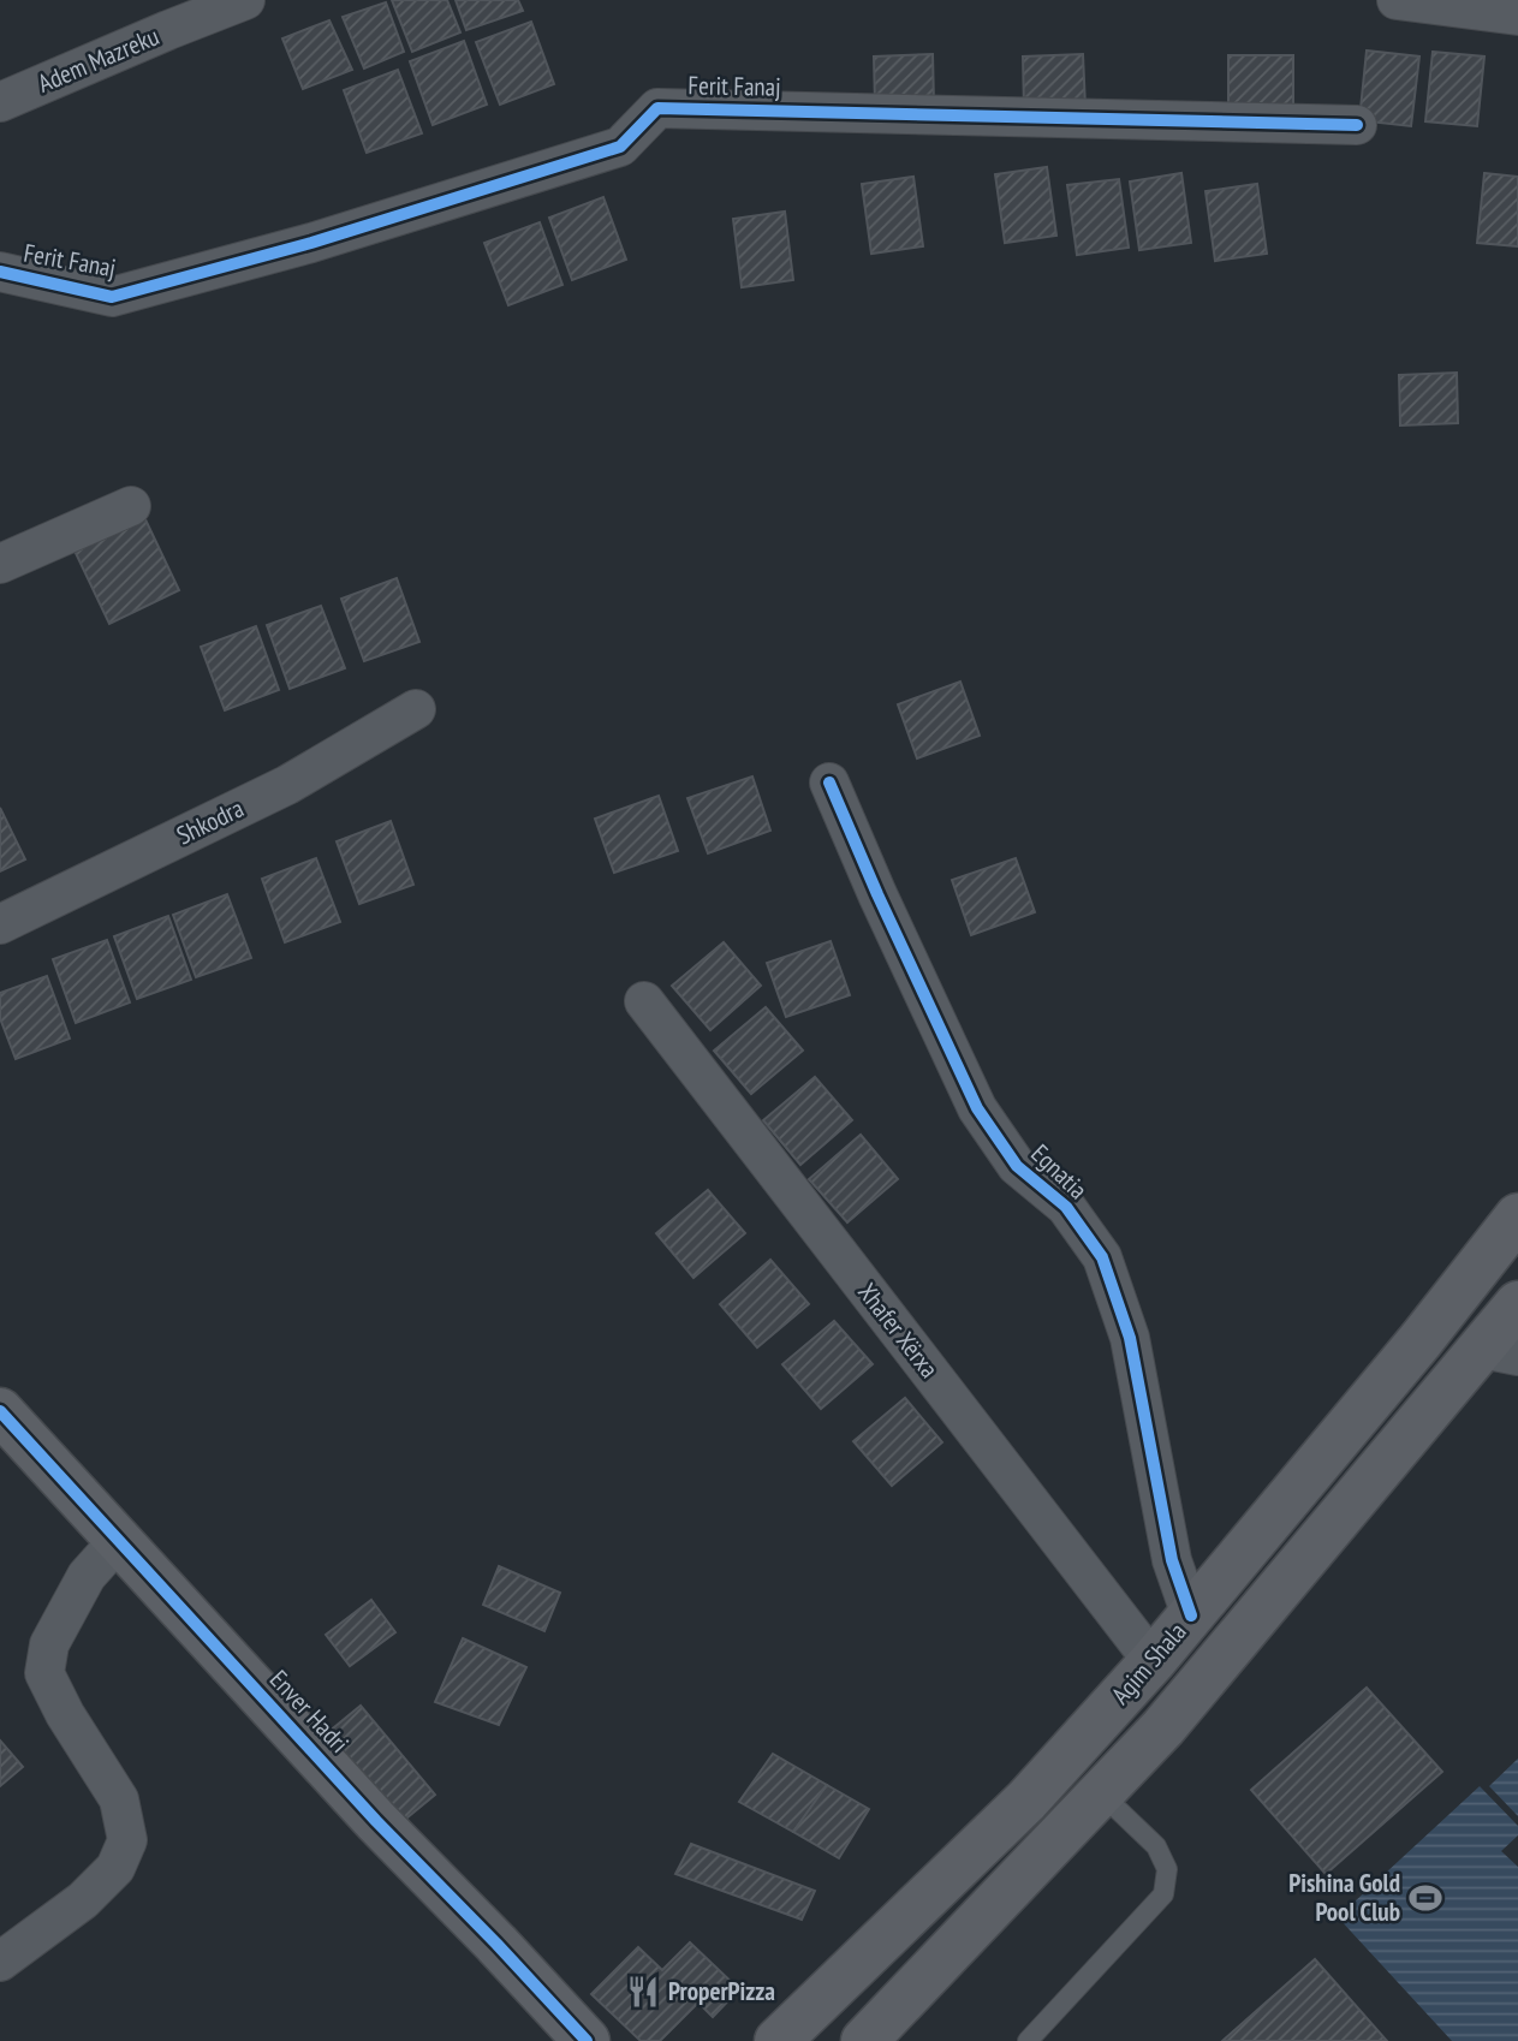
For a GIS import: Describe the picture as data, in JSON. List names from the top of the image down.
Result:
{
  "streets": {
    "main road": ["Agim Shala", "Enver Hadri"],
    "street": [
      "Adem Mazreku",
      "Ferit Fanaj",
      "Shkodra",
      "Egnatia",
      "Xhafer Xërxa"
    ]
  },
  "crossings": [
    ["Egnatia", "Agim Shala"],
    ["Xhafer Xërxa", "Agim Shala"]
  ],
  "places": {
    "sports": ["Pishina Gold Pool Club"],
    "restaurant": ["ProperPizza"]
  }
}
